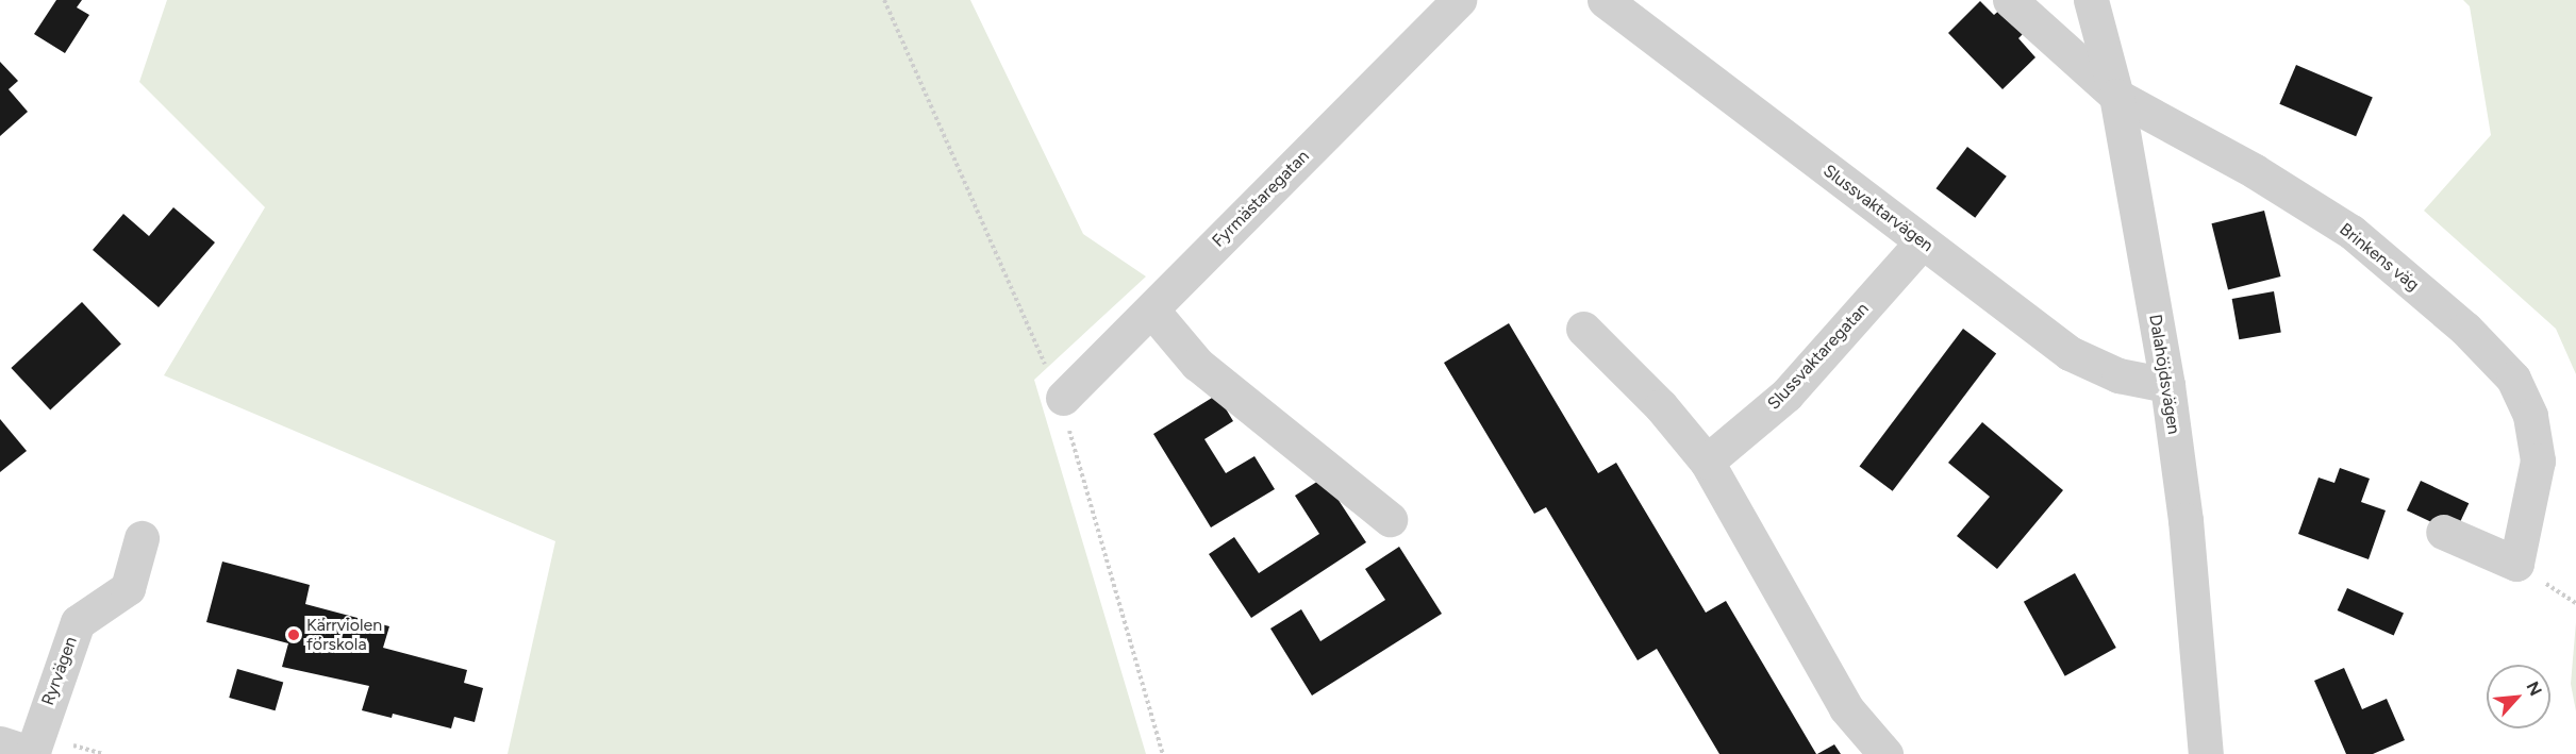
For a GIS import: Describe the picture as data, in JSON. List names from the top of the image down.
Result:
{
  "streets": {
    "street": [
      "Fyrmästaregatan",
      "Slussvaktarvägen",
      "Brinkens väg",
      "Slussvaktaregatan",
      "Dalahöjdsvägen",
      "Ryrvägen"
    ]
  },
  "crossings": [
    ["Slussvaktarvägen", "Slussvaktaregatan"],
    ["Slussvaktarvägen", "Dalahöjdsvägen"],
    ["Brinkens väg", "Dalahöjdsvägen"]
  ],
  "places": ["Kärrviolen förskola"],
  "north": "top right"
}
